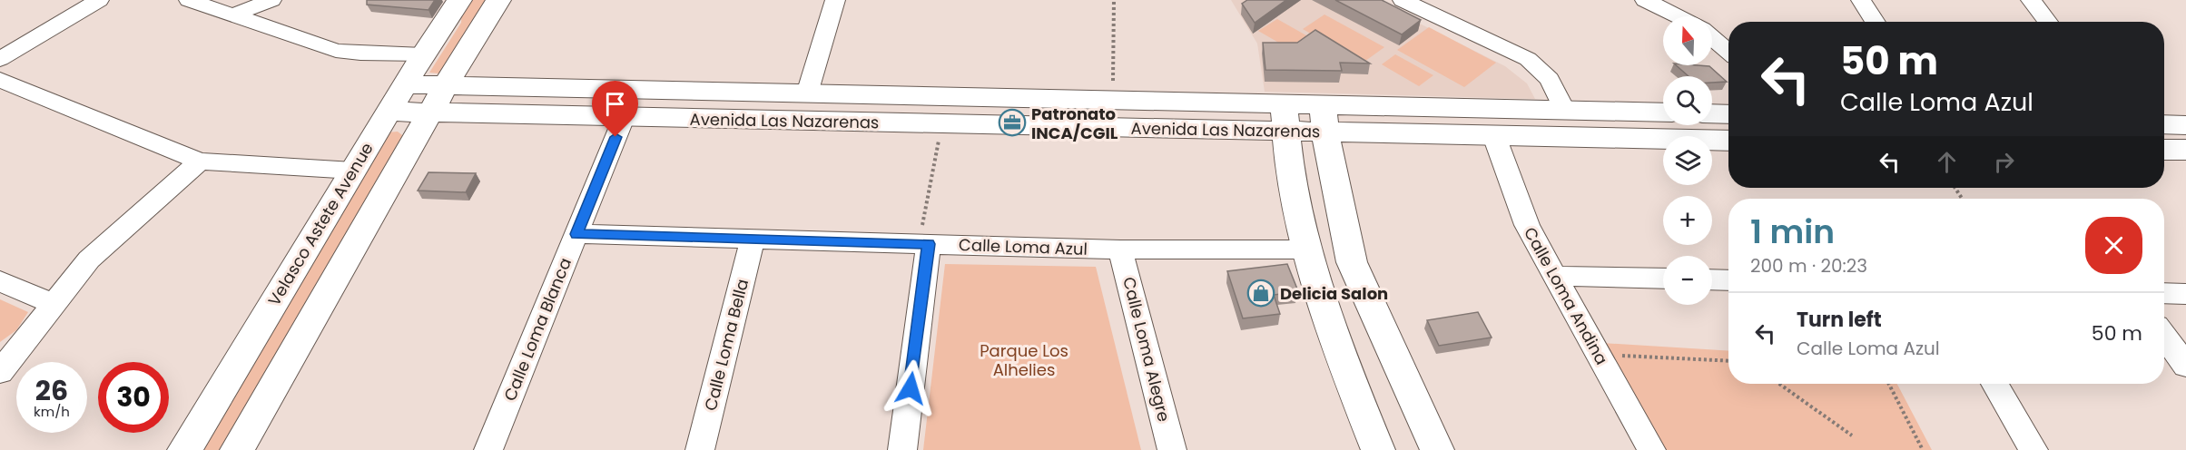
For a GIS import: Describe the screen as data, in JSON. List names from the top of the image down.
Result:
{
  "streets": {
    "street": [
      "Avenida Las Nazarenas",
      "Velasco Astete Avenue",
      "Calle Loma Azul",
      "Calle Loma Andina",
      "Calle Loma Blanca",
      "Calle Loma Bella",
      "Calle Loma Alegre"
    ]
  },
  "crossings": [
    ["Avenida Las Nazarenas", "Velasco Astete Avenue"],
    ["Avenida Las Nazarenas", "Calle Loma Andina"],
    ["Avenida Las Nazarenas", "Calle Loma Blanca"],
    ["Calle Loma Azul", "Calle Loma Blanca"],
    ["Calle Loma Azul", "Calle Loma Bella"],
    ["Calle Loma Azul", "Calle Loma Alegre"]
  ],
  "parks": ["Parque Los Alhelies"],
  "places": {
    "office": ["Patronato INCA/CGIL"],
    "shop": ["Delicia Salon"]
  },
  "north": "top",
  "page": {
    "map_buttons": ["+", "−"],
    "turn": ["50 m", "Calle Loma Azul"],
    "heading": ["1 min", "200 m · 20:23"],
    "list": [
      {
        "name": "Turn left",
        "note": "Calle Loma Azul",
        "value": "50 m"
      }
    ],
    "speed": "26 km/h",
    "limit": "30"
  }
}
